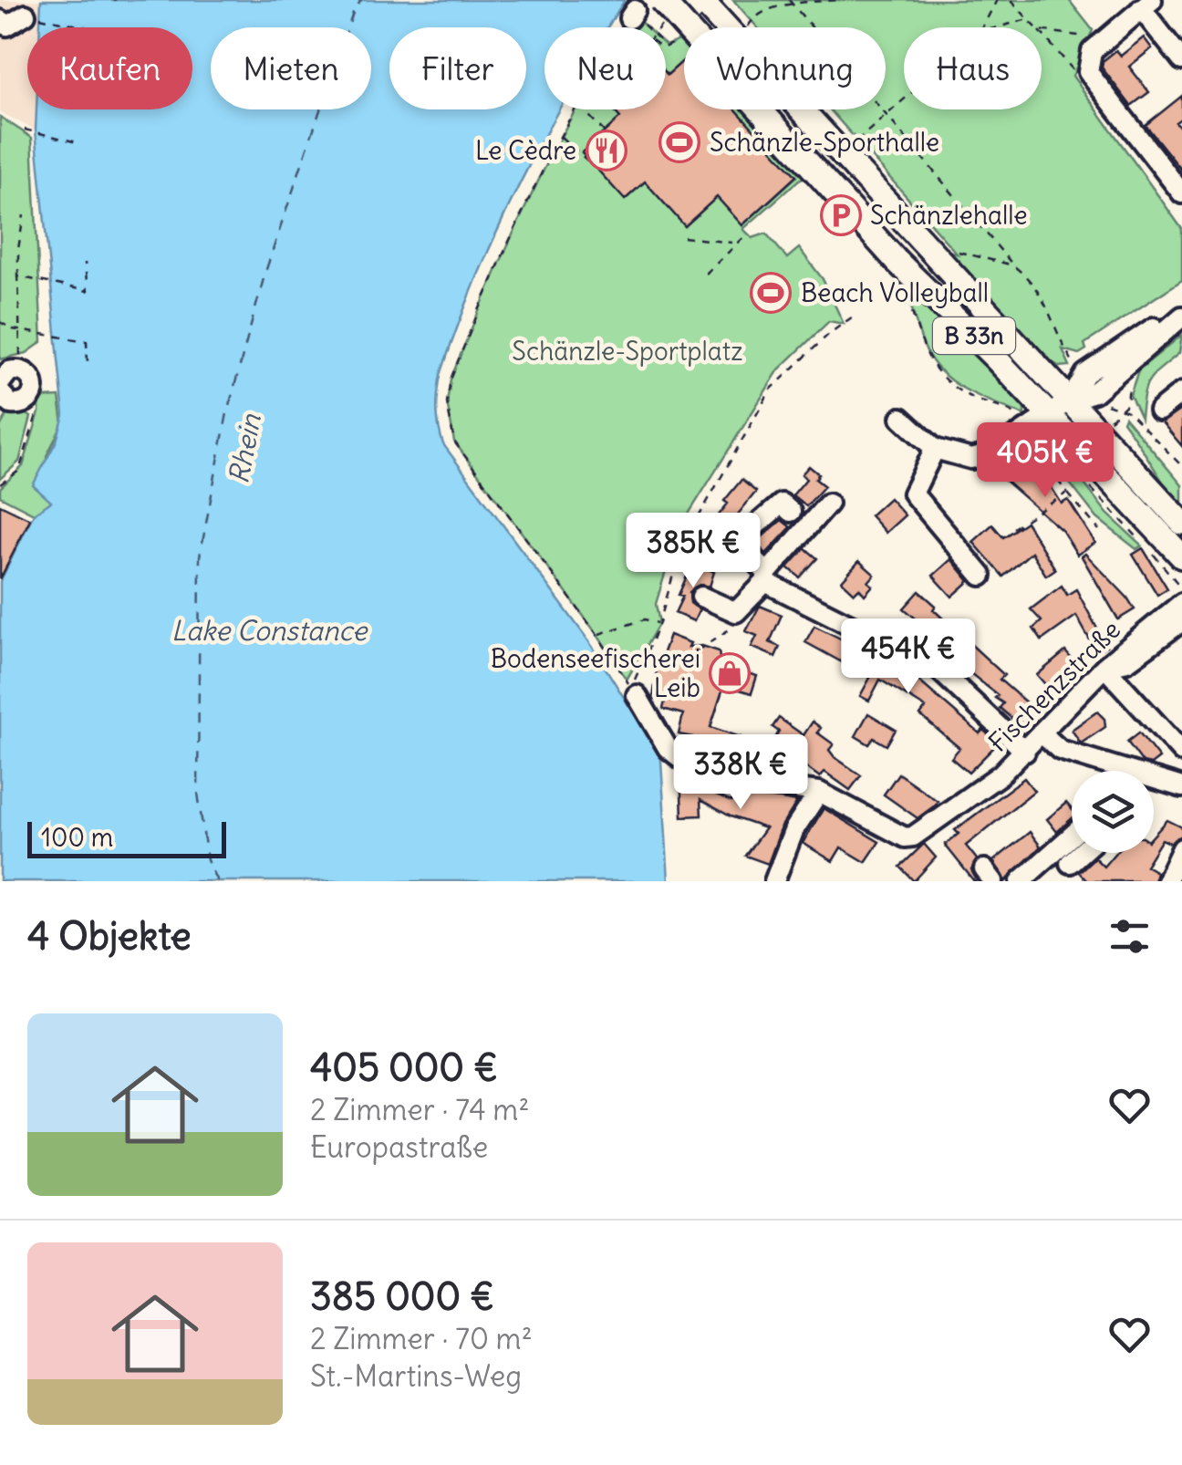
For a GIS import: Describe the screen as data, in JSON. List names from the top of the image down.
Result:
{
  "streets": {
    "main road": ["B 33n"],
    "street": ["Fischenzstraße"]
  },
  "water": ["Rhein", "Lake Constance"],
  "parks": ["Schänzle-Sportplatz"],
  "places": {
    "sports": ["Schänzle-Sporthalle", "Beach Volleyball"],
    "restaurant": ["Le Cèdre"],
    "parking": ["Schänzlehalle"],
    "shop": ["Bodenseefischerei Leib"]
  },
  "scale_bar": "100 m",
  "page": {
    "chip": [
      "Kaufen",
      "Mieten",
      "Filter",
      "Neu",
      "Wohnung",
      "Haus"
    ],
    "price": [
      "405K €",
      "385K €",
      "454K €",
      "338K €"
    ],
    "scale": "100 m",
    "heading": "4 Objekte",
    "list": [
      {
        "name": "405 000 €",
        "note": "2 Zimmer · 74 m² · Europastraße"
      },
      {
        "name": "385 000 €",
        "note": "2 Zimmer · 70 m² · St.-Martins-Weg"
      }
    ]
  }
}
